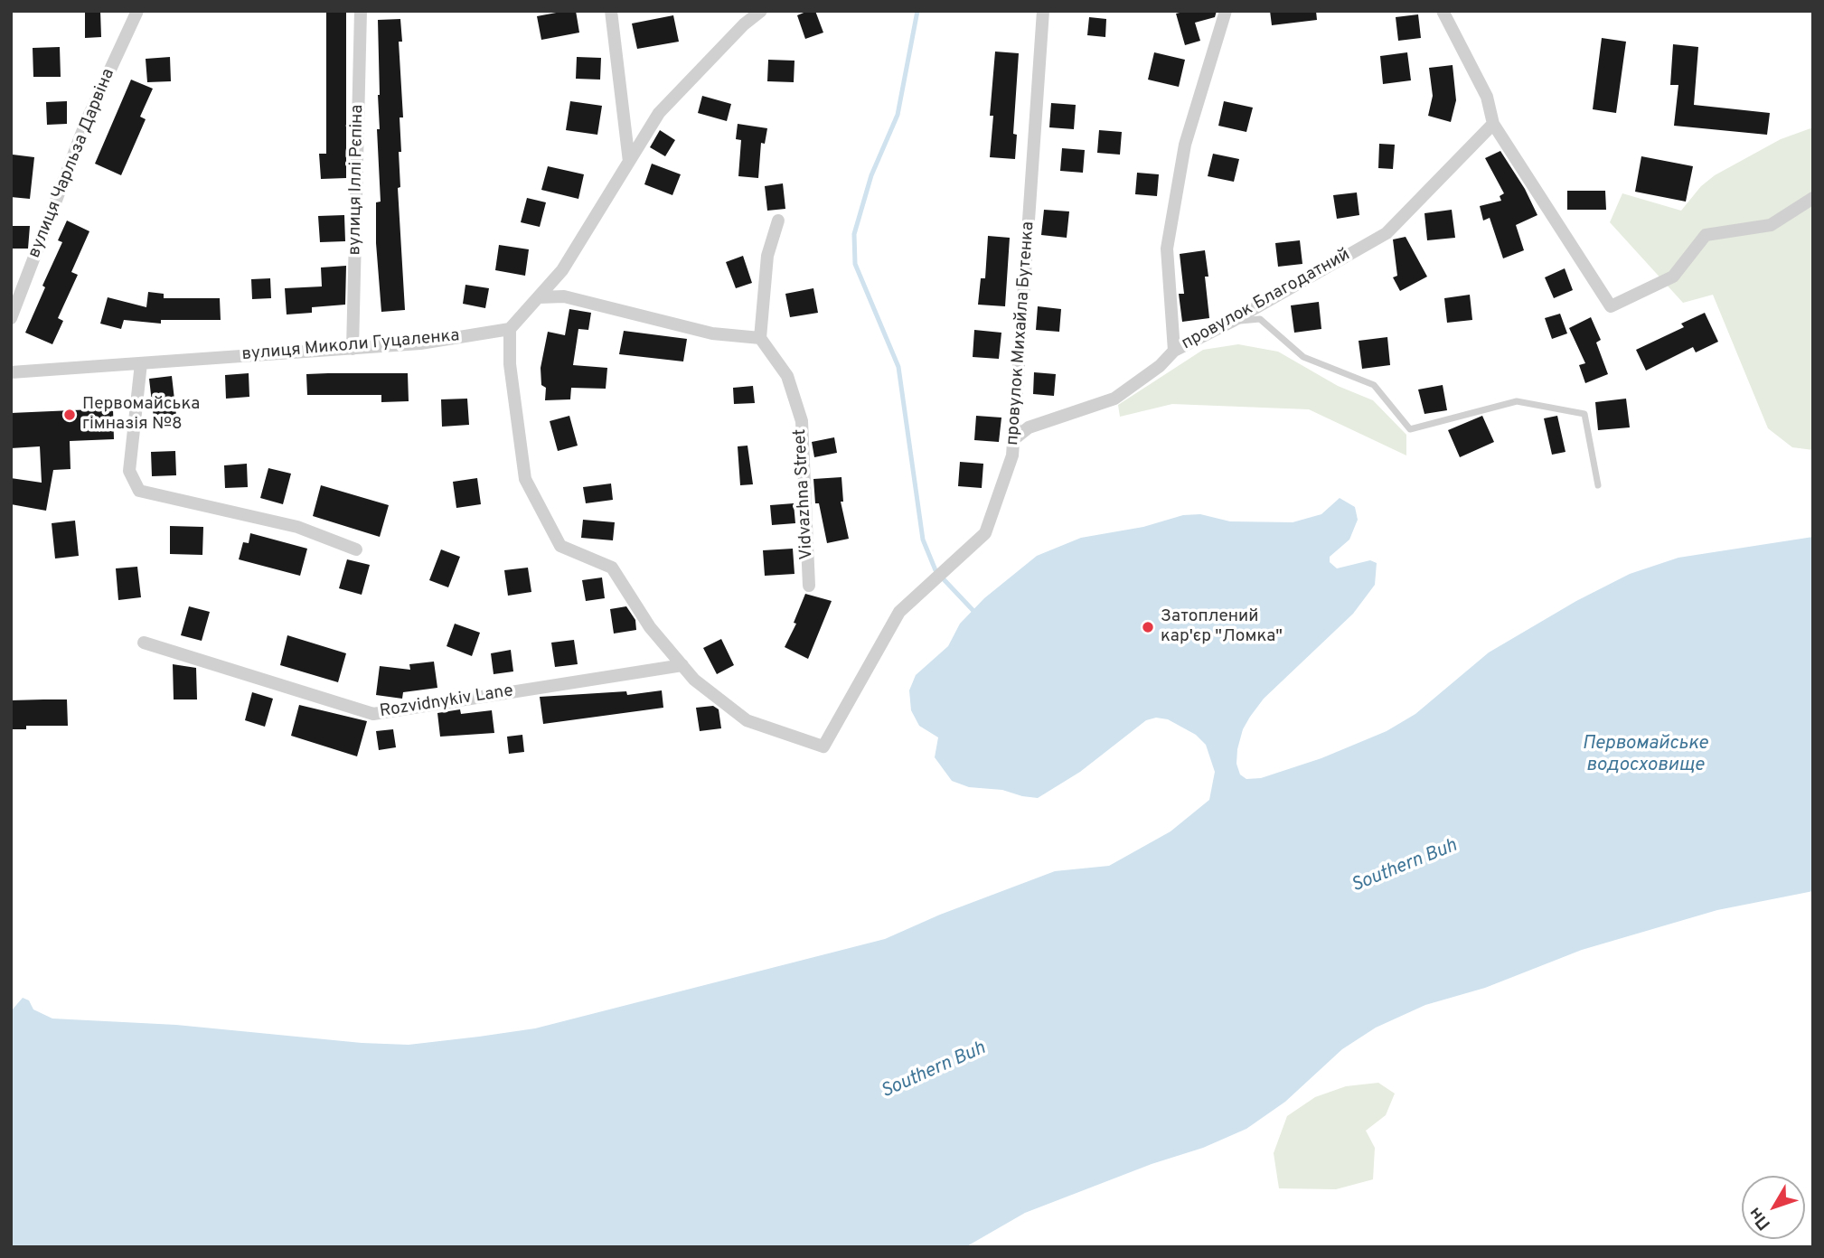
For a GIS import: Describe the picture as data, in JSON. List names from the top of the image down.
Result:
{
  "streets": {
    "street": [
      "вулиця Чарльза Дарвіна",
      "вулиця Іллі Рєпіна",
      "провулок Благодатний",
      "провулок Михайла Бутенка",
      "вулиця Миколи Гуцаленка",
      "Vidvazhna Street",
      "Rozvidnykiv Lane"
    ]
  },
  "crossings": [
    ["вулиця Іллі Рєпіна", "вулиця Миколи Гуцаленка"],
    ["провулок Благодатний", "провулок Михайла Бутенка"],
    ["провулок Михайла Бутенка", "Rozvidnykiv Lane"]
  ],
  "water": ["Первомайське водосховище", "Southern Buh"],
  "places": ["Первомайська гімназія №8", "Затоплений кар'єр \"Ломка\""],
  "north": "bottom left"
}
